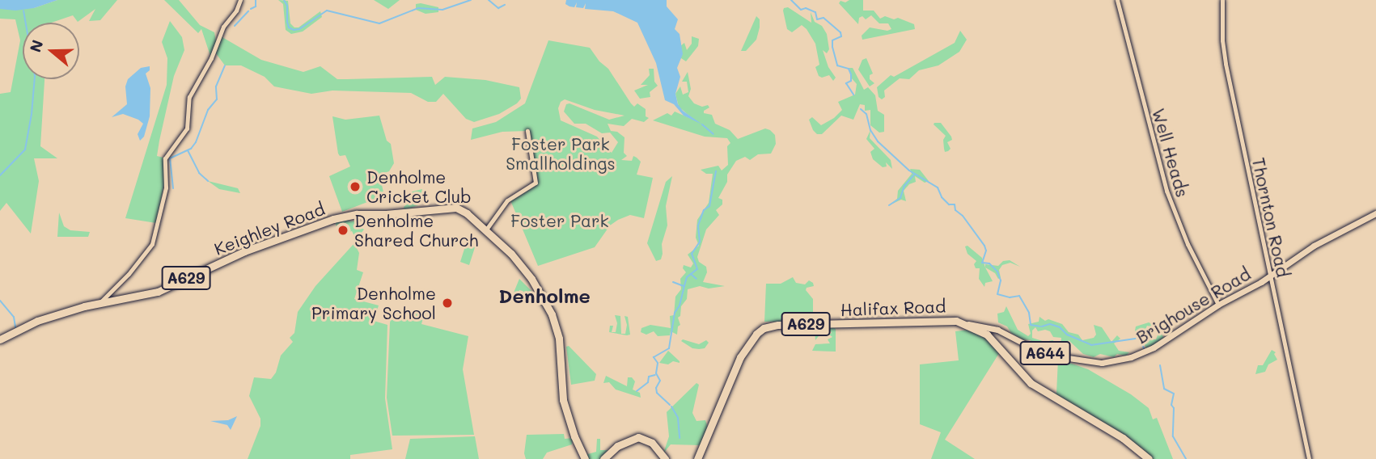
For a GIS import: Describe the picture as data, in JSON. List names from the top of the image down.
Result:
{
  "streets": {
    "highway": ["Keighley Road", "A629", "Halifax Road"],
    "main road": ["Brighouse Road", "A644"],
    "street": ["Well Heads", "Thornton Road"]
  },
  "crossings": [
    ["Well Heads", "Brighouse Road"],
    ["Thornton Road", "Brighouse Road"],
    ["Thornton Road", "A644"],
    ["Keighley Road", "A629"],
    ["A629", "Brighouse Road"],
    ["A629", "Halifax Road"],
    ["Brighouse Road", "Halifax Road"],
    ["Brighouse Road", "A644"]
  ],
  "districts": ["Denholme"],
  "parks": ["Foster Park Smallholdings", "Foster Park"],
  "places": ["Denholme Cricket Club", "Denholme Shared Church", "Denholme Primary School"],
  "north": "left"
}
